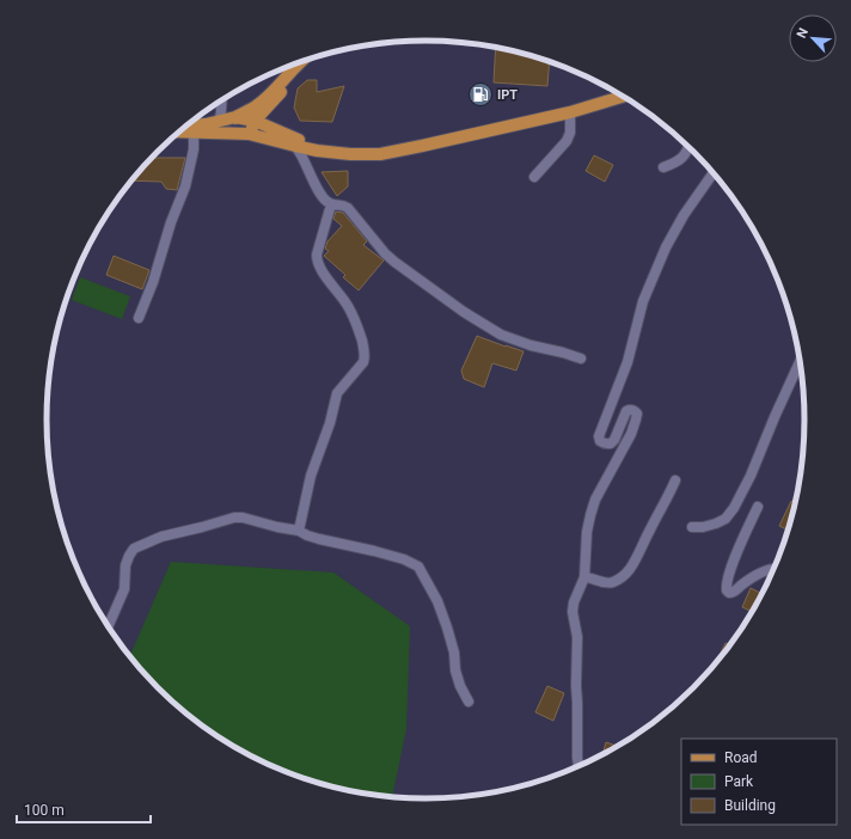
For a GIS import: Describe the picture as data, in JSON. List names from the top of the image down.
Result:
{
  "places": {
    "fuel station": ["IPT"]
  },
  "legend": ["Road", "Park", "Building"],
  "scale_bar": "100 m",
  "north": "top left"
}
